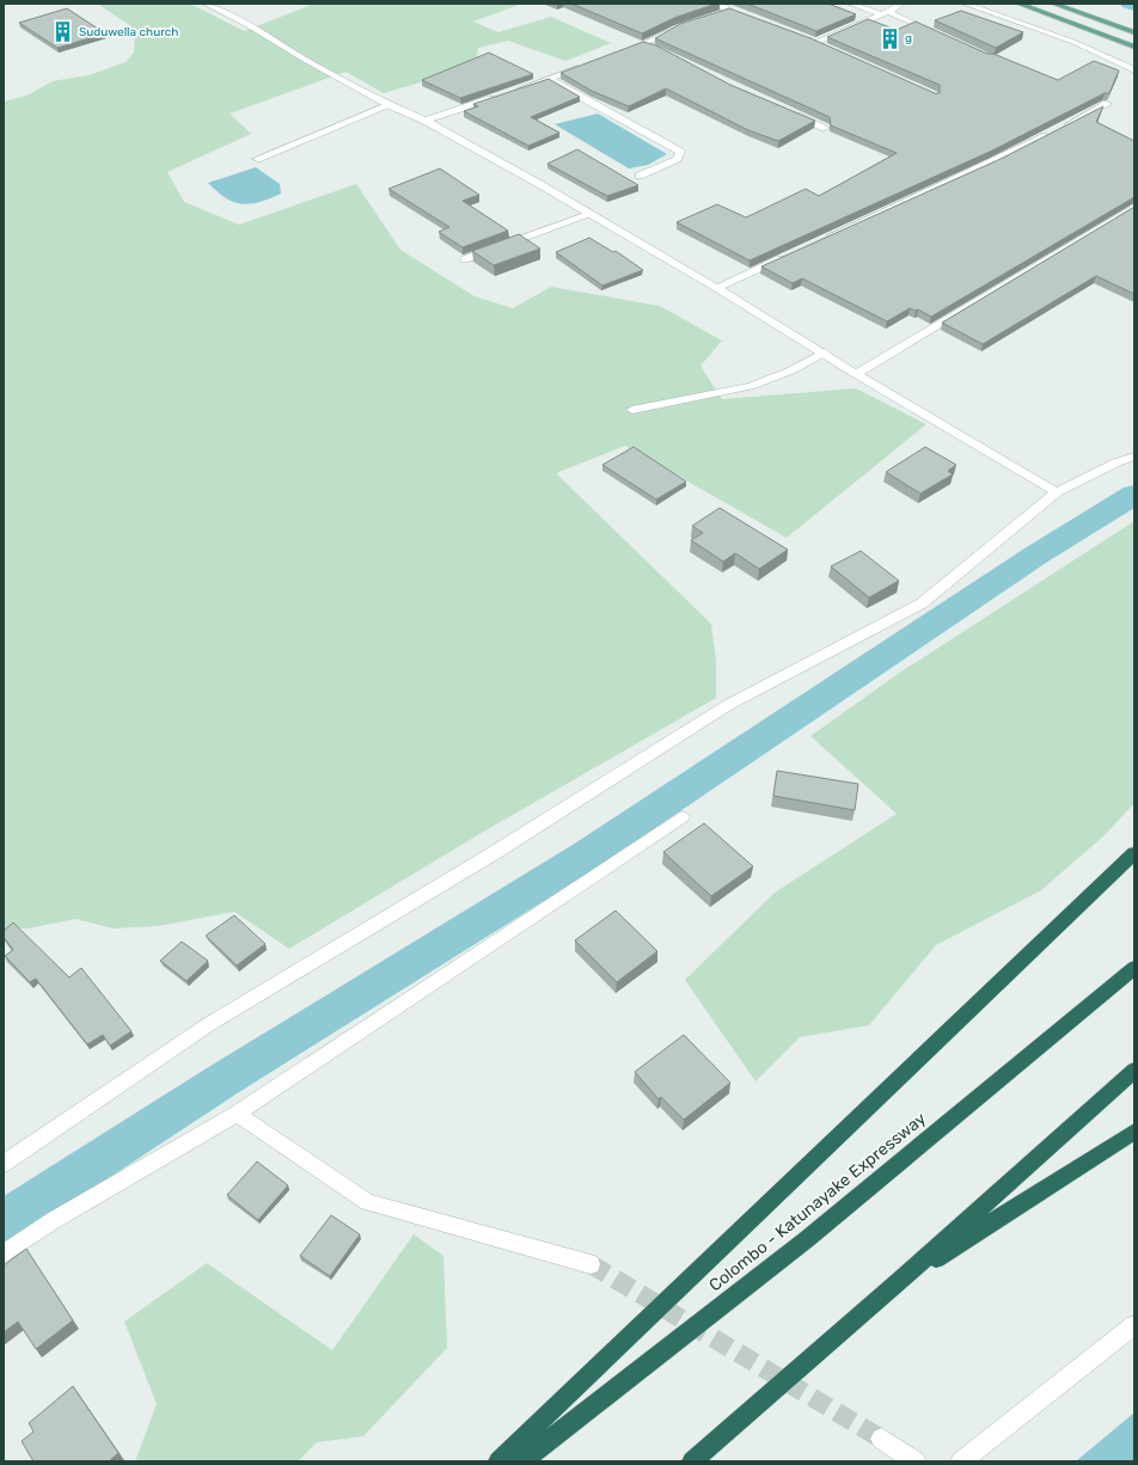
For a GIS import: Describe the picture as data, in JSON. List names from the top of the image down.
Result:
{
  "streets": {
    "highway": ["Colombo - Katunayake Expressway"]
  },
  "places": {
    "building": ["Suduwella church", "g"]
  }
}
